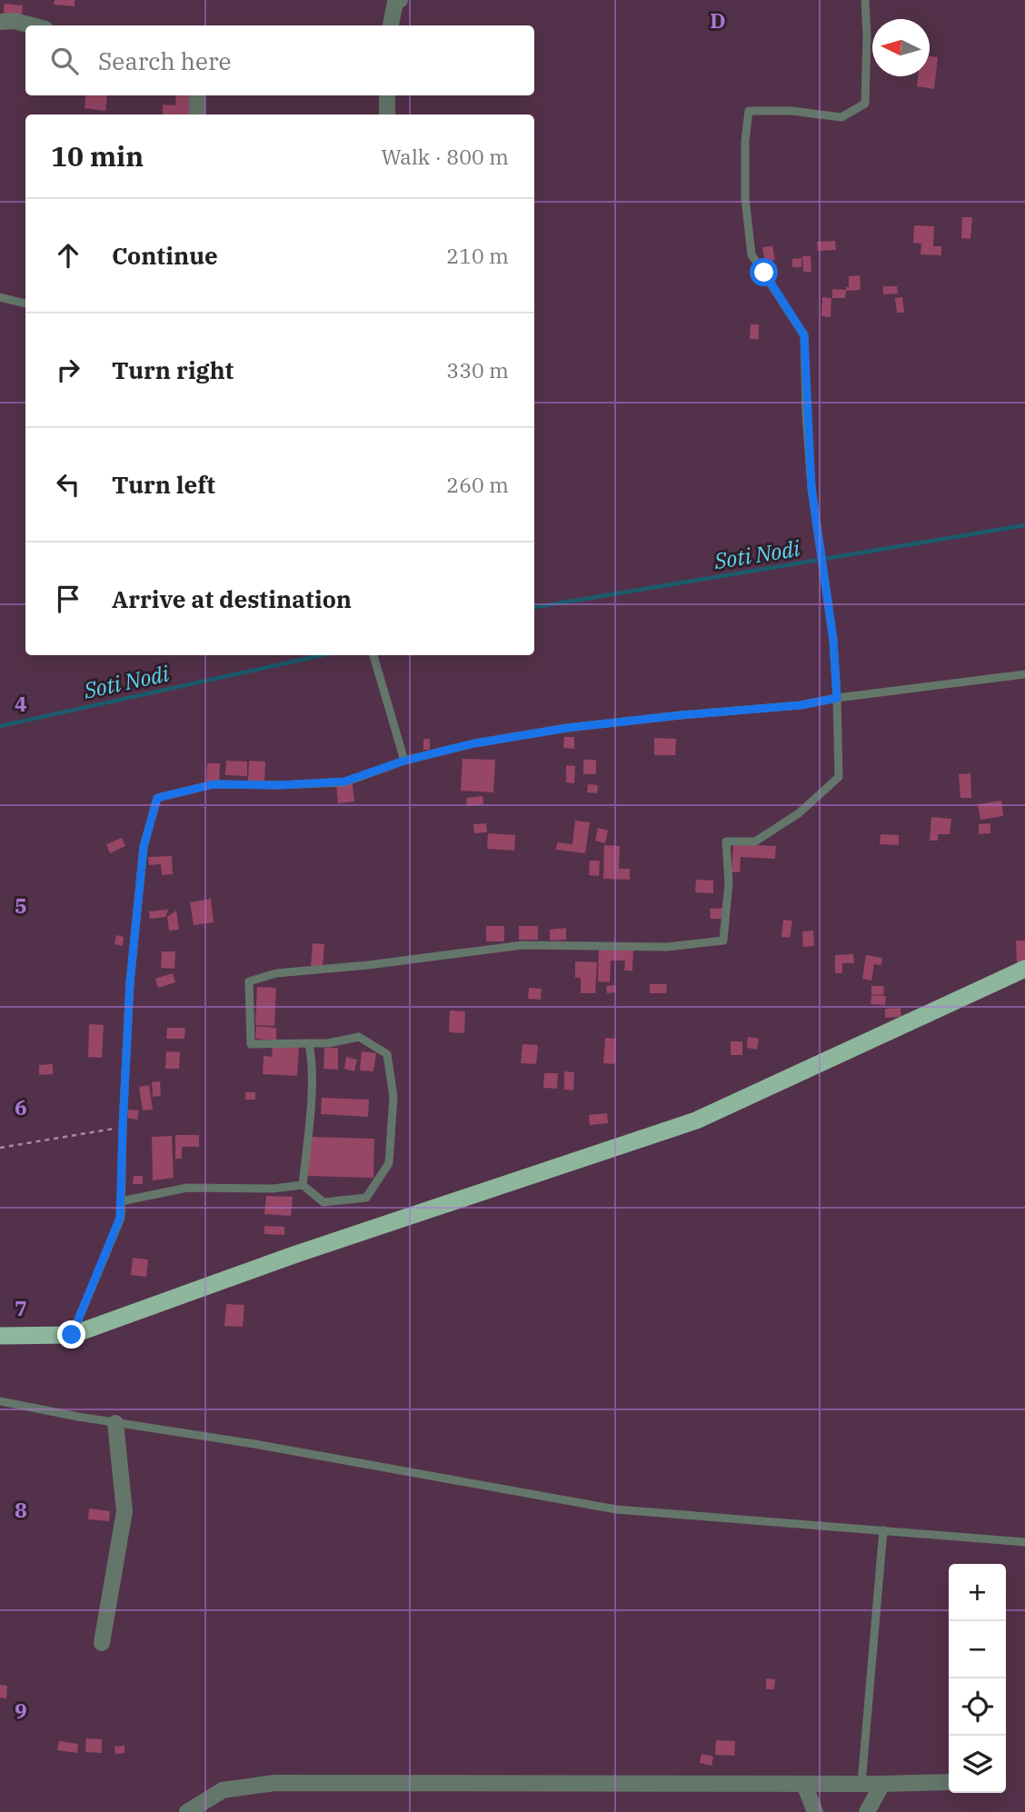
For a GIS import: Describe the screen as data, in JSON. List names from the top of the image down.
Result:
{
  "water": ["Soti Nodi"],
  "north": "left",
  "page": {
    "search": "Search here",
    "heading": ["10 min", "Walk · 800 m"],
    "list": [
      ["Continue", "210 m"],
      ["Turn right", "330 m"],
      ["Turn left", "260 m"],
      "Arrive at destination"
    ],
    "map_buttons": ["+", "−"]
  },
  "grid": {
    "columns": ["D"],
    "rows": [
      "4",
      "5",
      "6",
      "7",
      "8",
      "9"
    ]
  }
}
